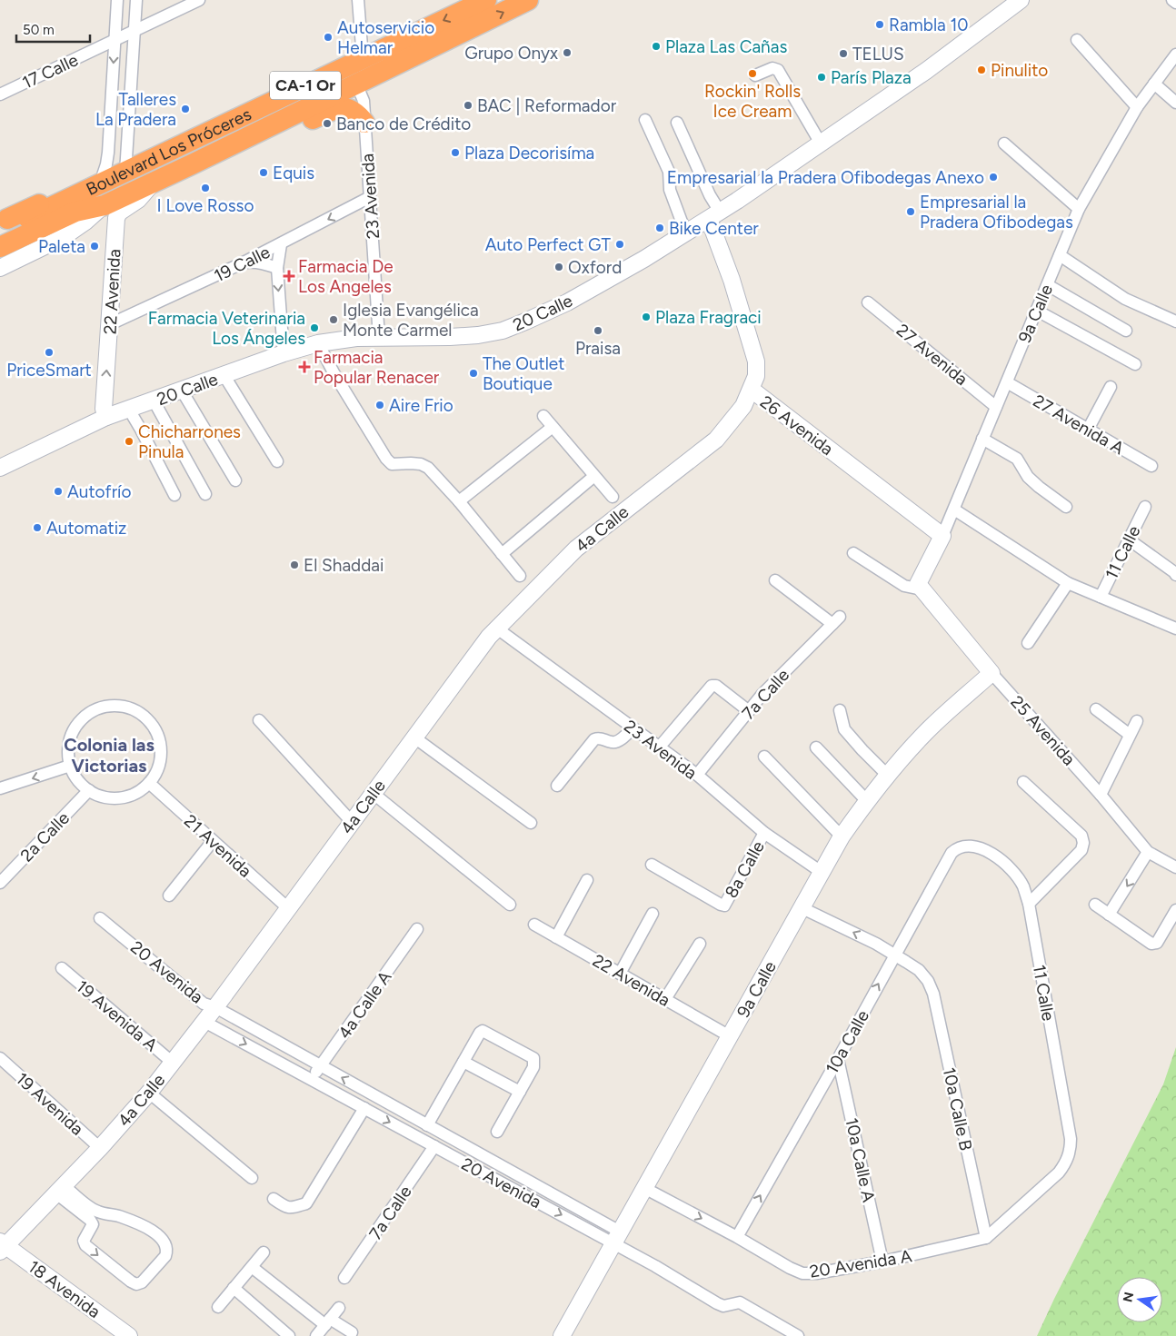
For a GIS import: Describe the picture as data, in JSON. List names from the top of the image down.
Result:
{
  "streets": {
    "highway": ["CA-1 Or", "Boulevard Los Próceres"],
    "street": [
      "17 Calle",
      "23 Avenida",
      "19 Calle",
      "22 Avenida",
      "20 Calle",
      "9a Calle",
      "27 Avenida",
      "27 Avenida A",
      "26 Avenida",
      "4a Calle",
      "11 Calle",
      "7a Calle",
      "25 Avenida",
      "2a Calle",
      "21 Avenida",
      "8a Calle",
      "20 Avenida",
      "4a Calle A",
      "19 Avenida A",
      "10a Calle",
      "19 Avenida",
      "10a Calle B",
      "10a Calle A",
      "20 Avenida A",
      "18 Avenida"
    ]
  },
  "crossings": [
    ["Boulevard Los Próceres", "23 Avenida"],
    ["Boulevard Los Próceres", "22 Avenida"],
    ["23 Avenida", "19 Calle"],
    ["23 Avenida", "20 Calle"],
    ["23 Avenida", "9a Calle"],
    ["23 Avenida", "4a Calle"],
    ["23 Avenida", "7a Calle"],
    ["23 Avenida", "8a Calle"],
    ["19 Calle", "22 Avenida"],
    ["22 Avenida", "20 Calle"],
    ["22 Avenida", "9a Calle"],
    ["20 Calle", "26 Avenida"],
    ["9a Calle", "27 Avenida"],
    ["9a Calle", "27 Avenida A"],
    ["9a Calle", "26 Avenida"],
    ["9a Calle", "25 Avenida"],
    ["9a Calle", "20 Avenida"],
    ["9a Calle", "20 Avenida A"],
    ["26 Avenida", "4a Calle"],
    ["4a Calle", "21 Avenida"],
    ["4a Calle", "20 Avenida"],
    ["4a Calle", "19 Avenida A"],
    ["4a Calle", "19 Avenida"],
    ["4a Calle", "18 Avenida"],
    ["11 Calle", "10a Calle"],
    ["11 Calle", "20 Avenida A"],
    ["7a Calle", "20 Avenida"],
    ["2a Calle", "21 Avenida"],
    ["20 Avenida", "4a Calle A"],
    ["10a Calle", "10a Calle B"],
    ["10a Calle", "10a Calle A"],
    ["10a Calle", "20 Avenida A"],
    ["10a Calle B", "20 Avenida A"],
    ["10a Calle A", "20 Avenida A"]
  ],
  "one_way": ["10a Calle"],
  "districts": ["Colonia las Victorias"],
  "places": {
    "other": [
      "Rambla 10",
      "Autoservicio Helmar",
      "Plaza Las Cañas",
      "Grupo Onyx",
      "TELUS",
      "Pinulito",
      "Rockin' Rolls Ice Cream",
      "París Plaza",
      "BAC | Reformador",
      "Talleres La Pradera",
      "Banco de Crédito",
      "Plaza Decorisíma",
      "Equis",
      "Empresarial la Pradera Ofibodegas Anexo",
      "I Love Rosso",
      "Empresarial la Pradera Ofibodegas",
      "Bike Center",
      "Auto Perfect GT",
      "Paleta",
      "Oxford",
      "Plaza Fragraci",
      "Iglesia Evangélica Monte Carmel",
      "Farmacia Veterinaria Los Ángeles",
      "Praisa",
      "PriceSmart",
      "The Outlet Boutique",
      "Aire Frio",
      "Chicharrones Pinula",
      "Autofrío",
      "Automatiz",
      "El Shaddai"
    ],
    "health": ["Farmacia De Los Angeles", "Farmacia Popular Renacer"]
  },
  "scale_bar": "50 m",
  "north": "left"
}
